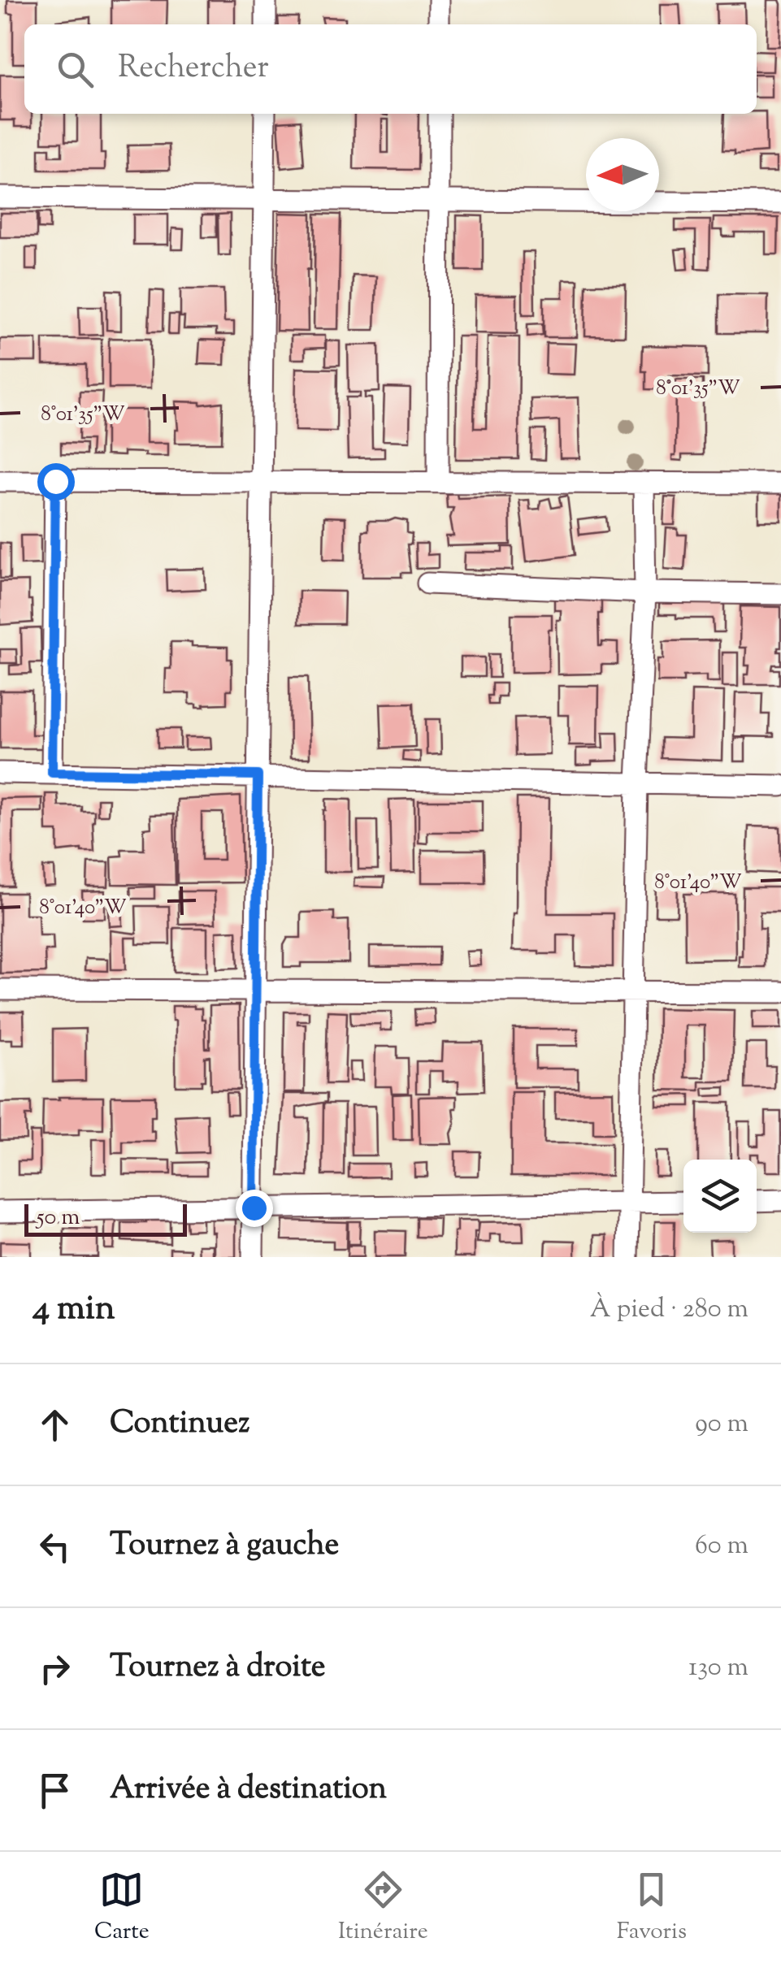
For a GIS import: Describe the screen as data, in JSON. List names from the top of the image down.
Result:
{
  "scale_bar": "50 m",
  "north": "left",
  "page": {
    "search": "Rechercher",
    "scale": "50 m",
    "heading": ["4 min", "À pied · 280 m"],
    "list": [
      ["Continuez", "90 m"],
      ["Tournez à gauche", "60 m"],
      ["Tournez à droite", "130 m"],
      "Arrivée à destination"
    ],
    "nav": ["Carte", "Itinéraire", "Favoris"]
  },
  "coordinates": ["8°01'35\"W", "8°01'40\"W"]
}
